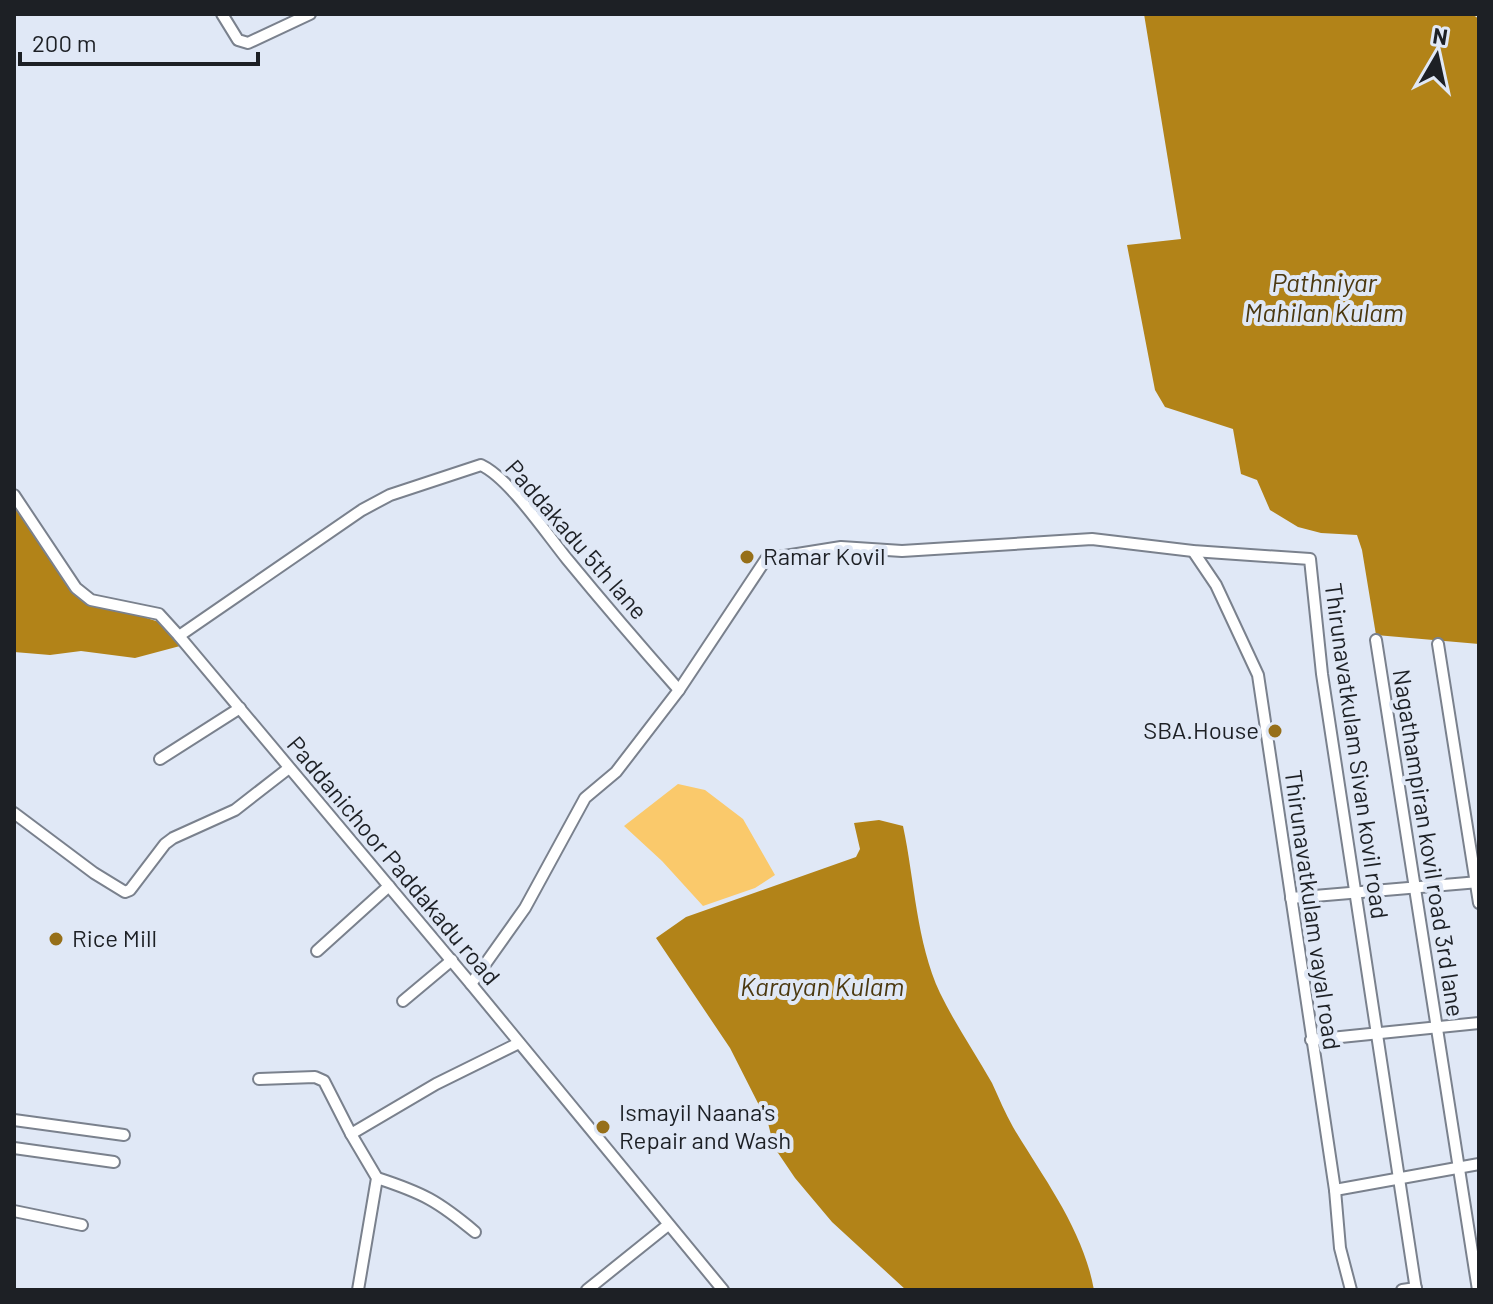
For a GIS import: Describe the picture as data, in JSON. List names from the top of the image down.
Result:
{
  "streets": {
    "street": [
      "Paddakadu 5th lane",
      "Thirunavatkulam Sivan kovil road",
      "Nagathampiran kovil road 3rd lane",
      "Paddanichoor Paddakadu road",
      "Thirunavatkulam vayal road"
    ]
  },
  "crossings": [
    ["Paddakadu 5th lane", "Thirunavatkulam Sivan kovil road"],
    ["Paddakadu 5th lane", "Paddanichoor Paddakadu road"],
    ["Thirunavatkulam Sivan kovil road", "Paddanichoor Paddakadu road"],
    ["Thirunavatkulam Sivan kovil road", "Thirunavatkulam vayal road"]
  ],
  "water": ["Pathniyar Mahilan Kulam", "Karayan Kulam"],
  "places": [
    "Ramar Kovil",
    "SBA.House",
    "Rice Mill",
    "Ismayil Naana's Repair and Wash"
  ],
  "scale_bar": "200 m",
  "north": "top"
}
